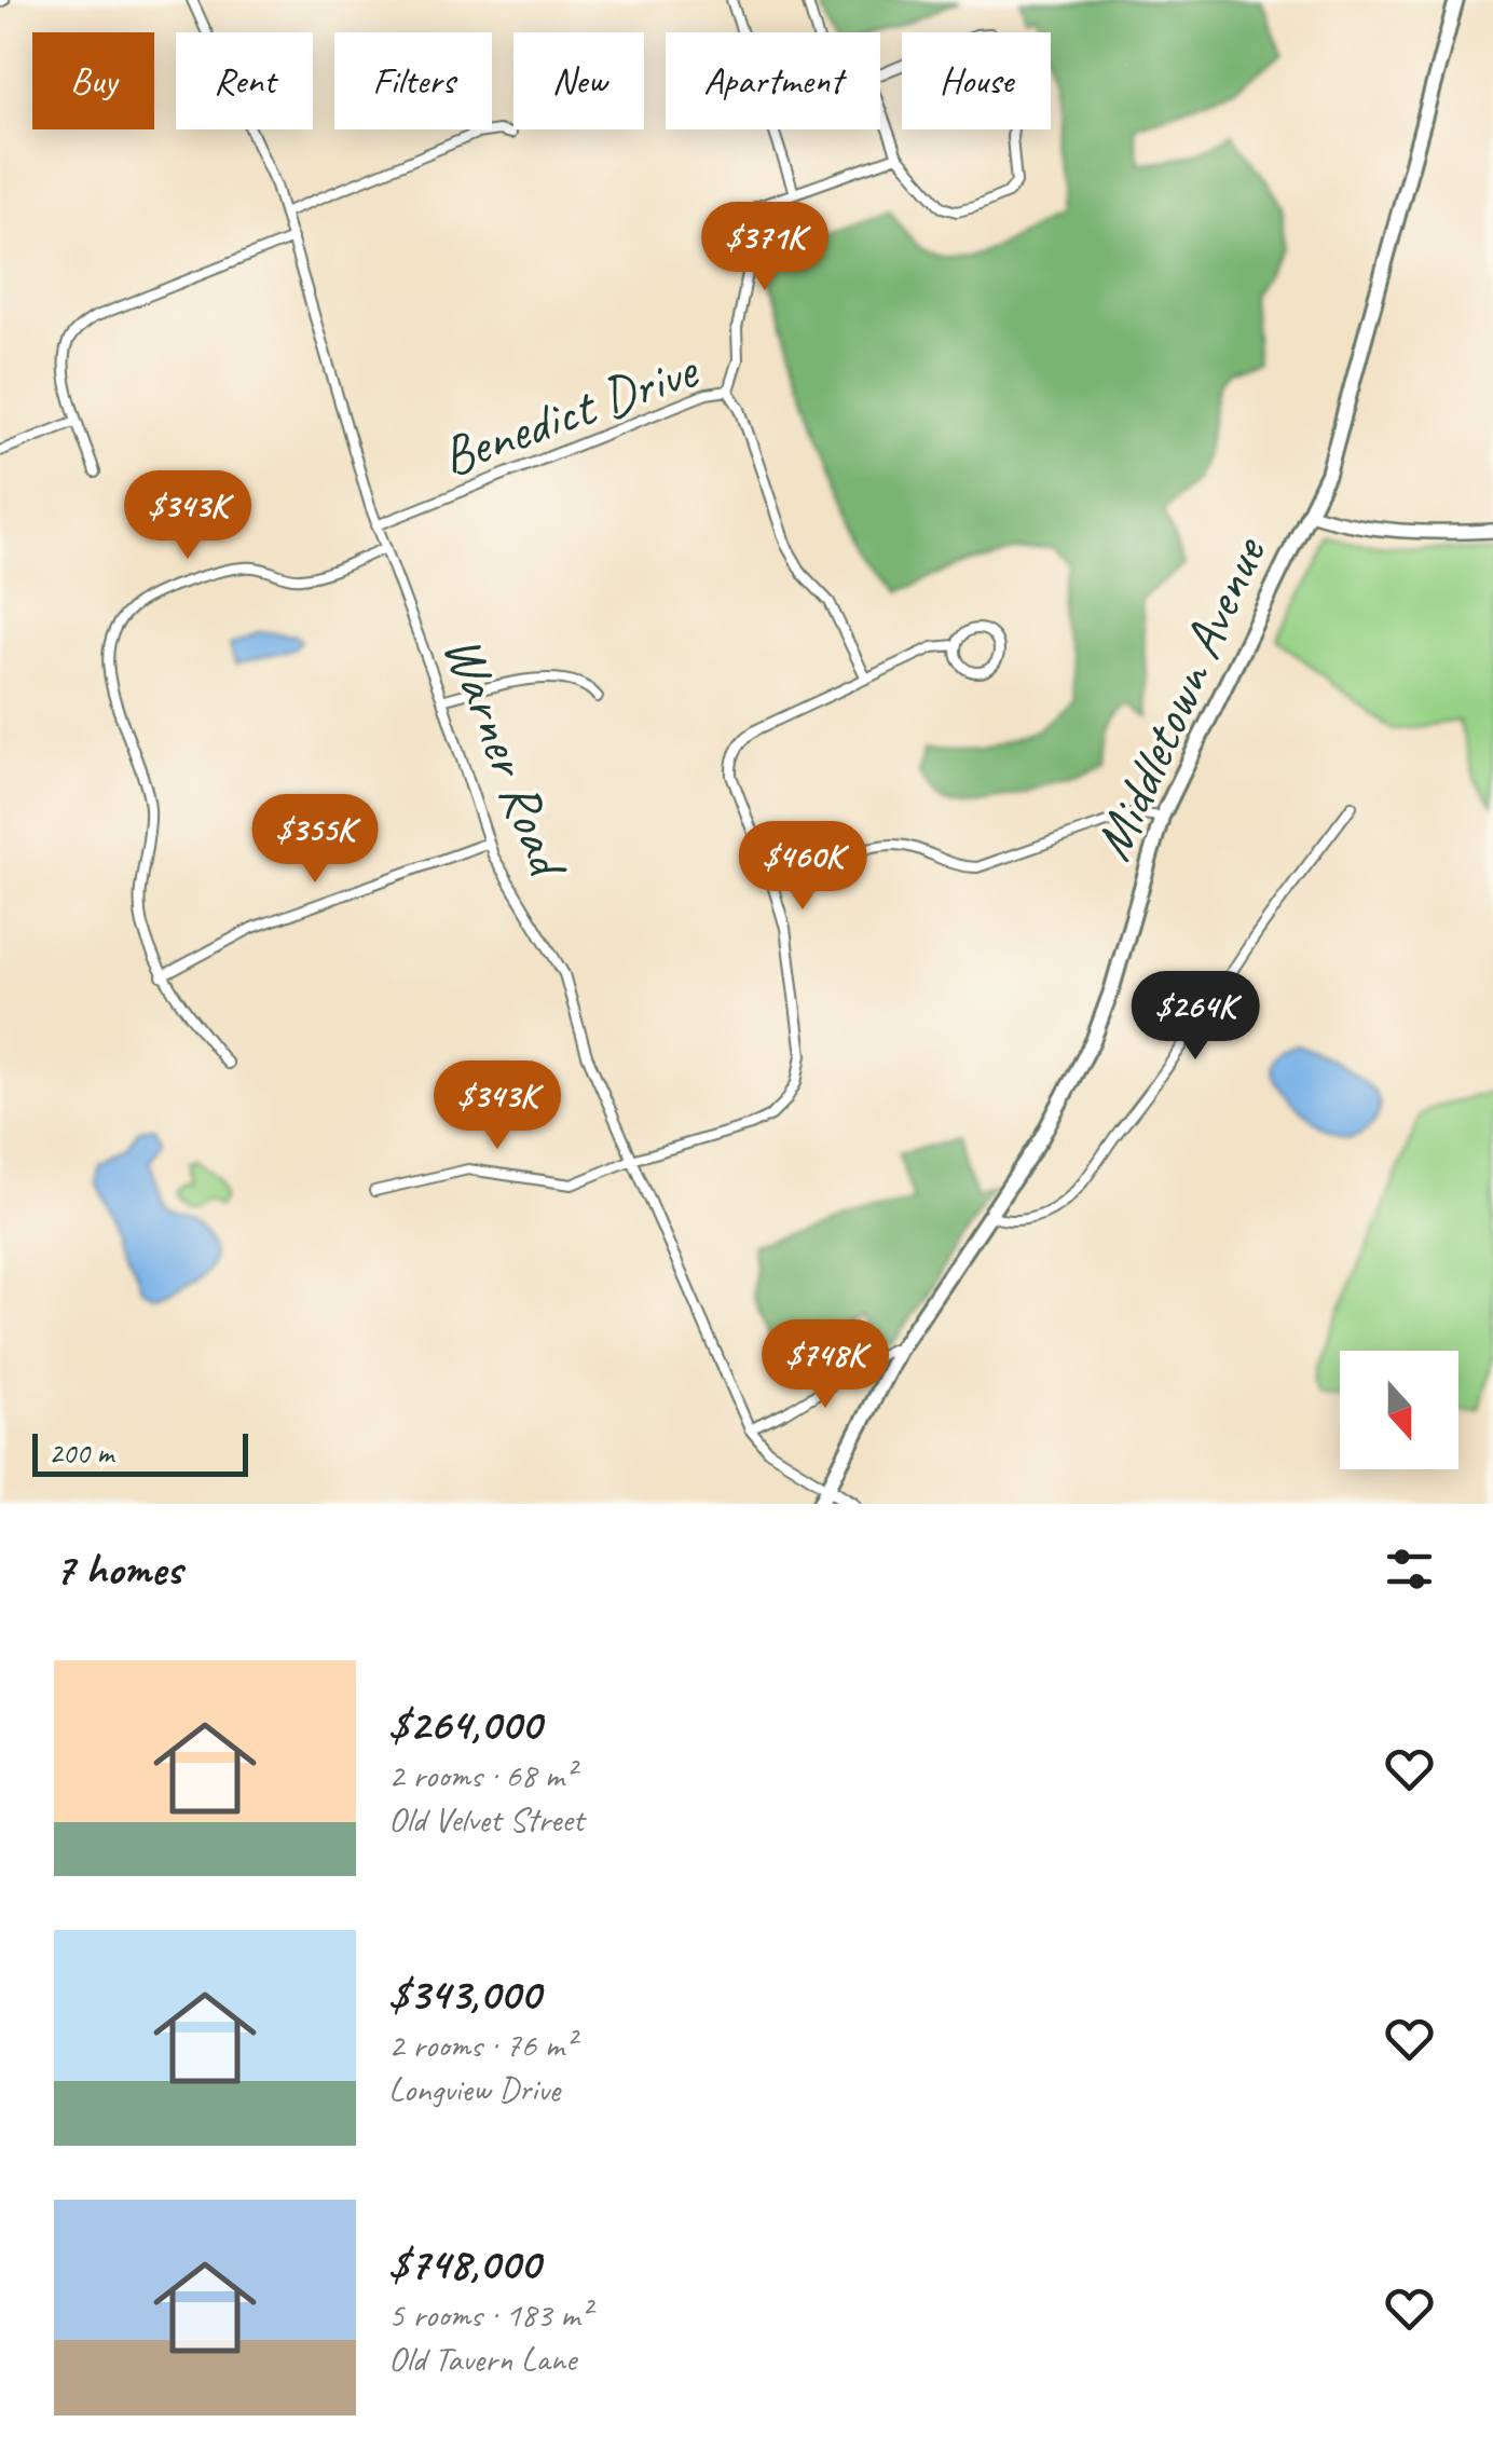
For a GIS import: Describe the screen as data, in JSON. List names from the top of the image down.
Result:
{
  "streets": {
    "main road": ["Middletown Avenue"],
    "street": ["Benedict Drive", "Warner Road"]
  },
  "crossings": [
    ["Benedict Drive", "Warner Road"],
    ["Middletown Avenue", "Warner Road"]
  ],
  "scale_bar": "200 m",
  "north": "bottom",
  "page": {
    "chip": [
      "Buy",
      "Rent",
      "Filters",
      "New",
      "Apartment",
      "House"
    ],
    "price": [
      "$371K",
      "$343K",
      "$355K",
      "$460K",
      "$264K",
      "$343K",
      "$748K"
    ],
    "scale": "200 m",
    "heading": "7 homes",
    "list": [
      {
        "name": "$264,000",
        "note": "2 rooms · 68 m² · Old Velvet Street"
      },
      {
        "name": "$343,000",
        "note": "2 rooms · 76 m² · Longview Drive"
      },
      {
        "name": "$748,000",
        "note": "5 rooms · 183 m² · Old Tavern Lane"
      }
    ]
  }
}
